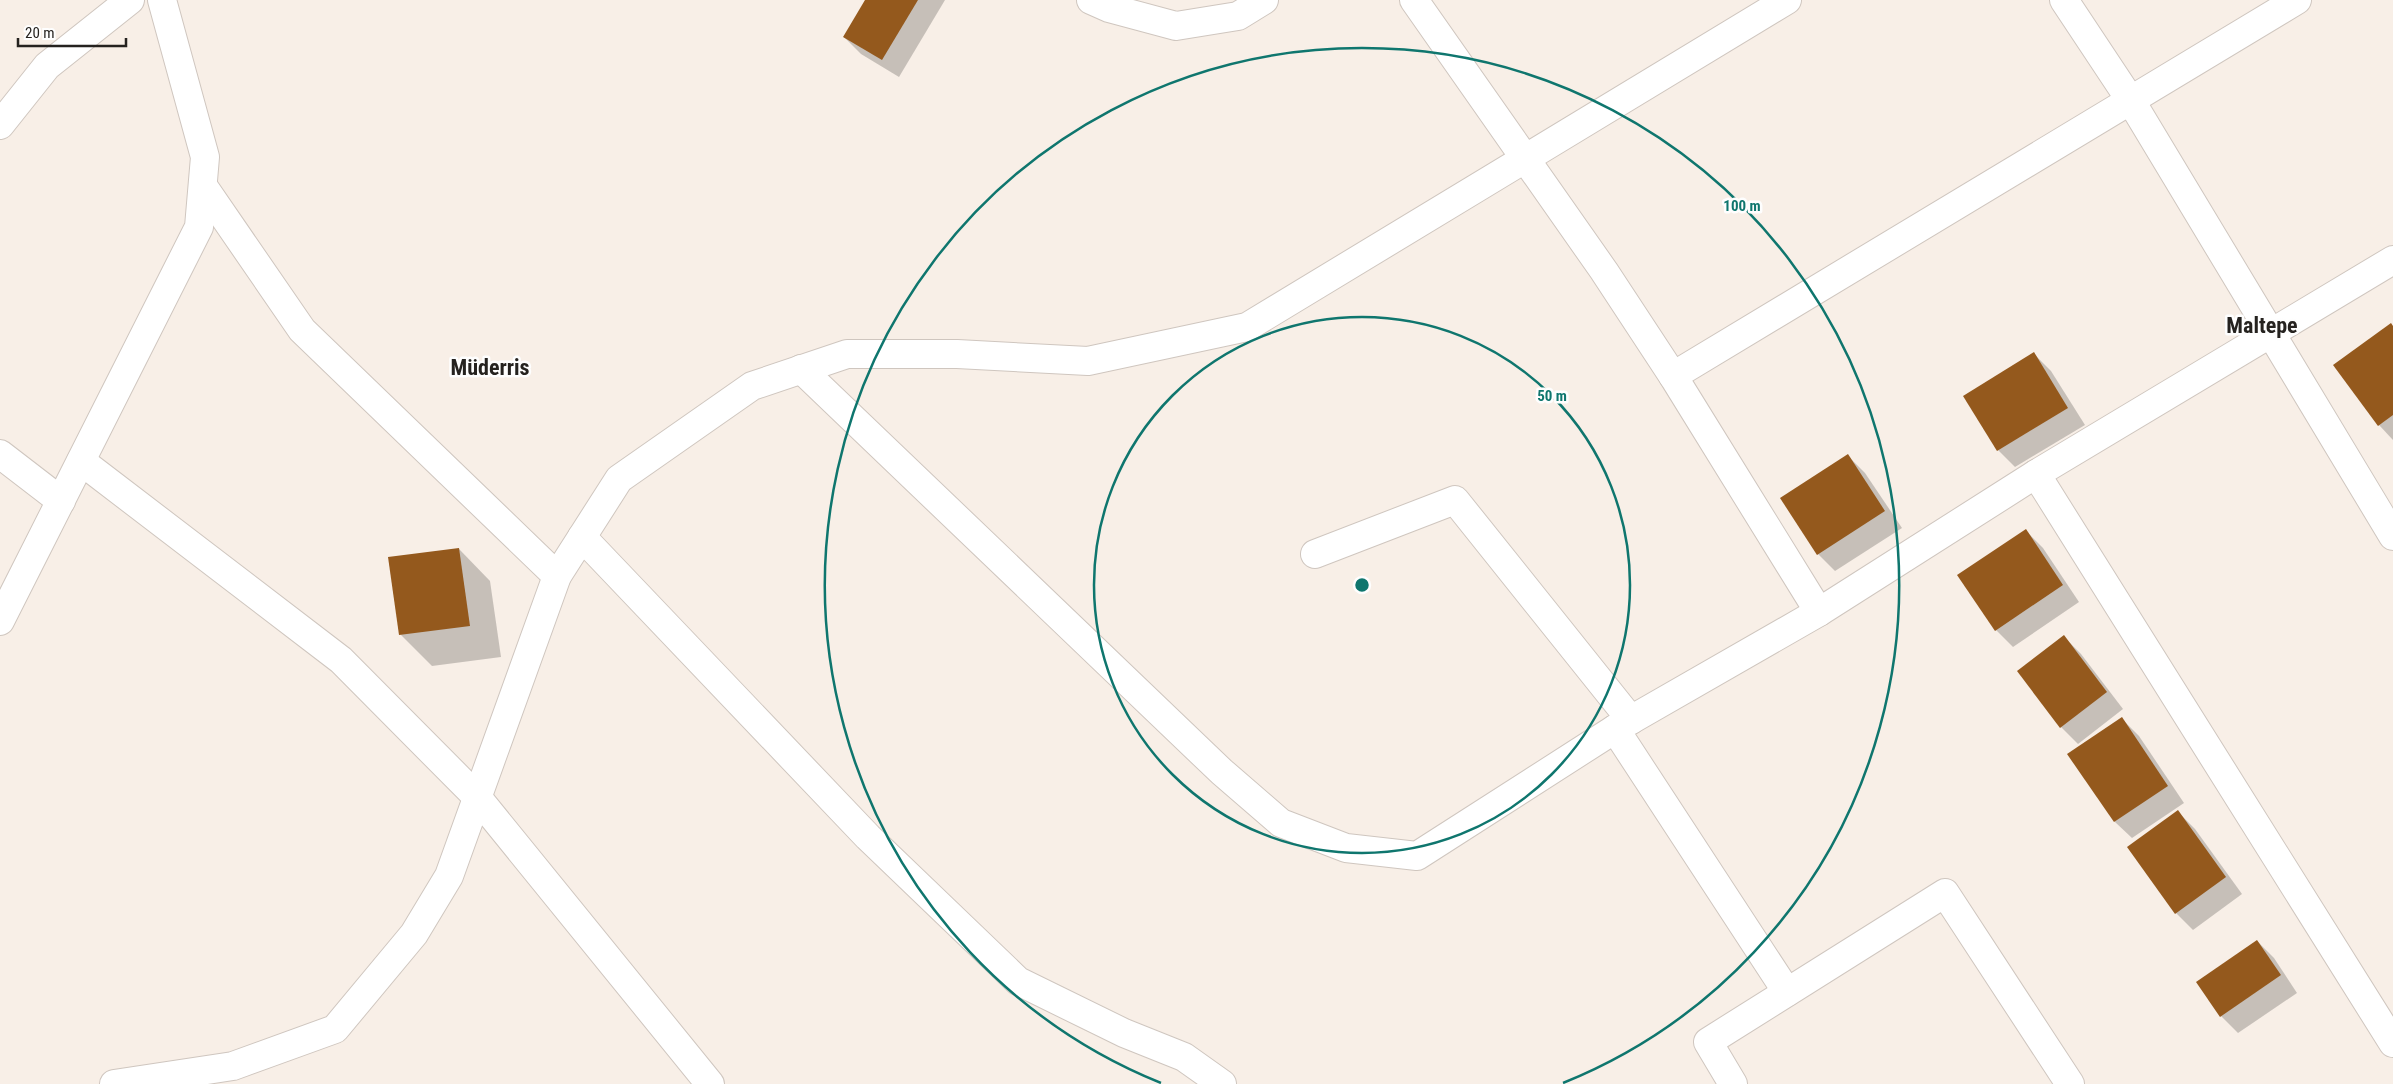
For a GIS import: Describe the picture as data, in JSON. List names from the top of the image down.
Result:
{
  "districts": ["Maltepe", "Müderris"],
  "scale_bar": "20 m",
  "rings": ["100 m", "50 m"]
}
